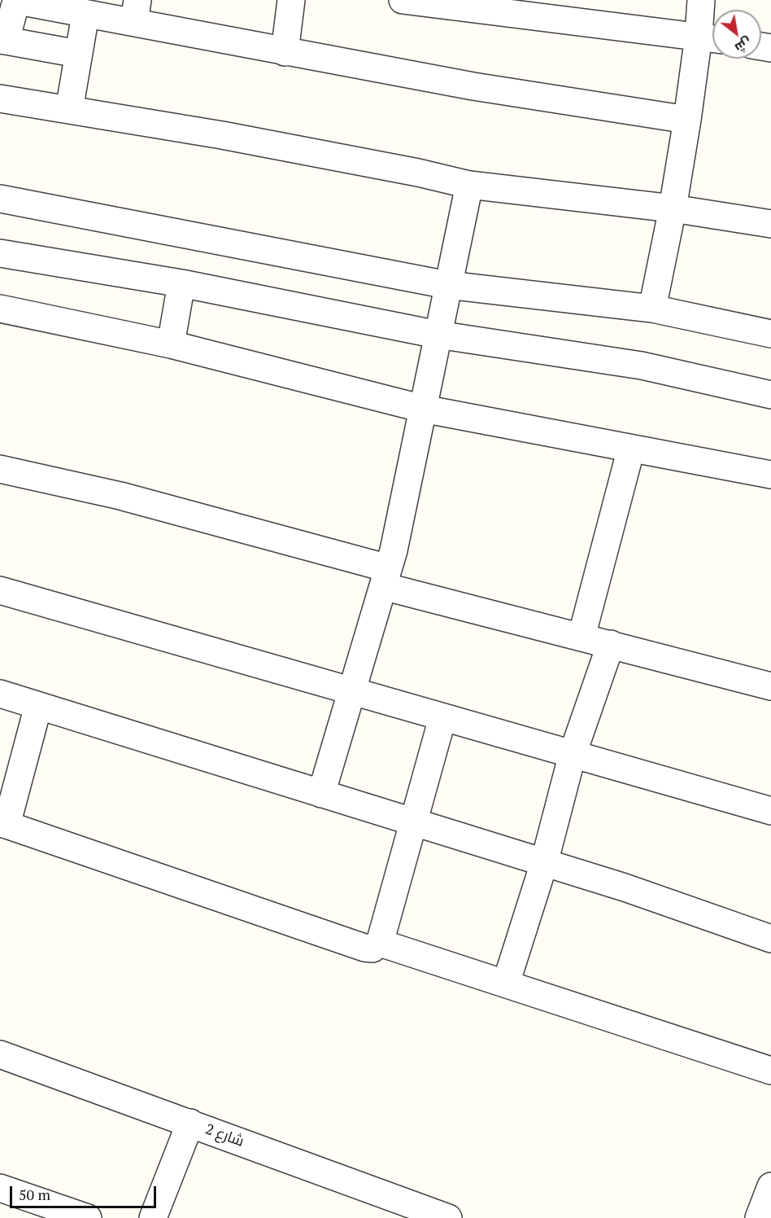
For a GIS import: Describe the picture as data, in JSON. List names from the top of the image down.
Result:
{
  "streets": {
    "street": ["شارع 2"]
  },
  "scale_bar": "50 m",
  "north": "bottom right"
}
